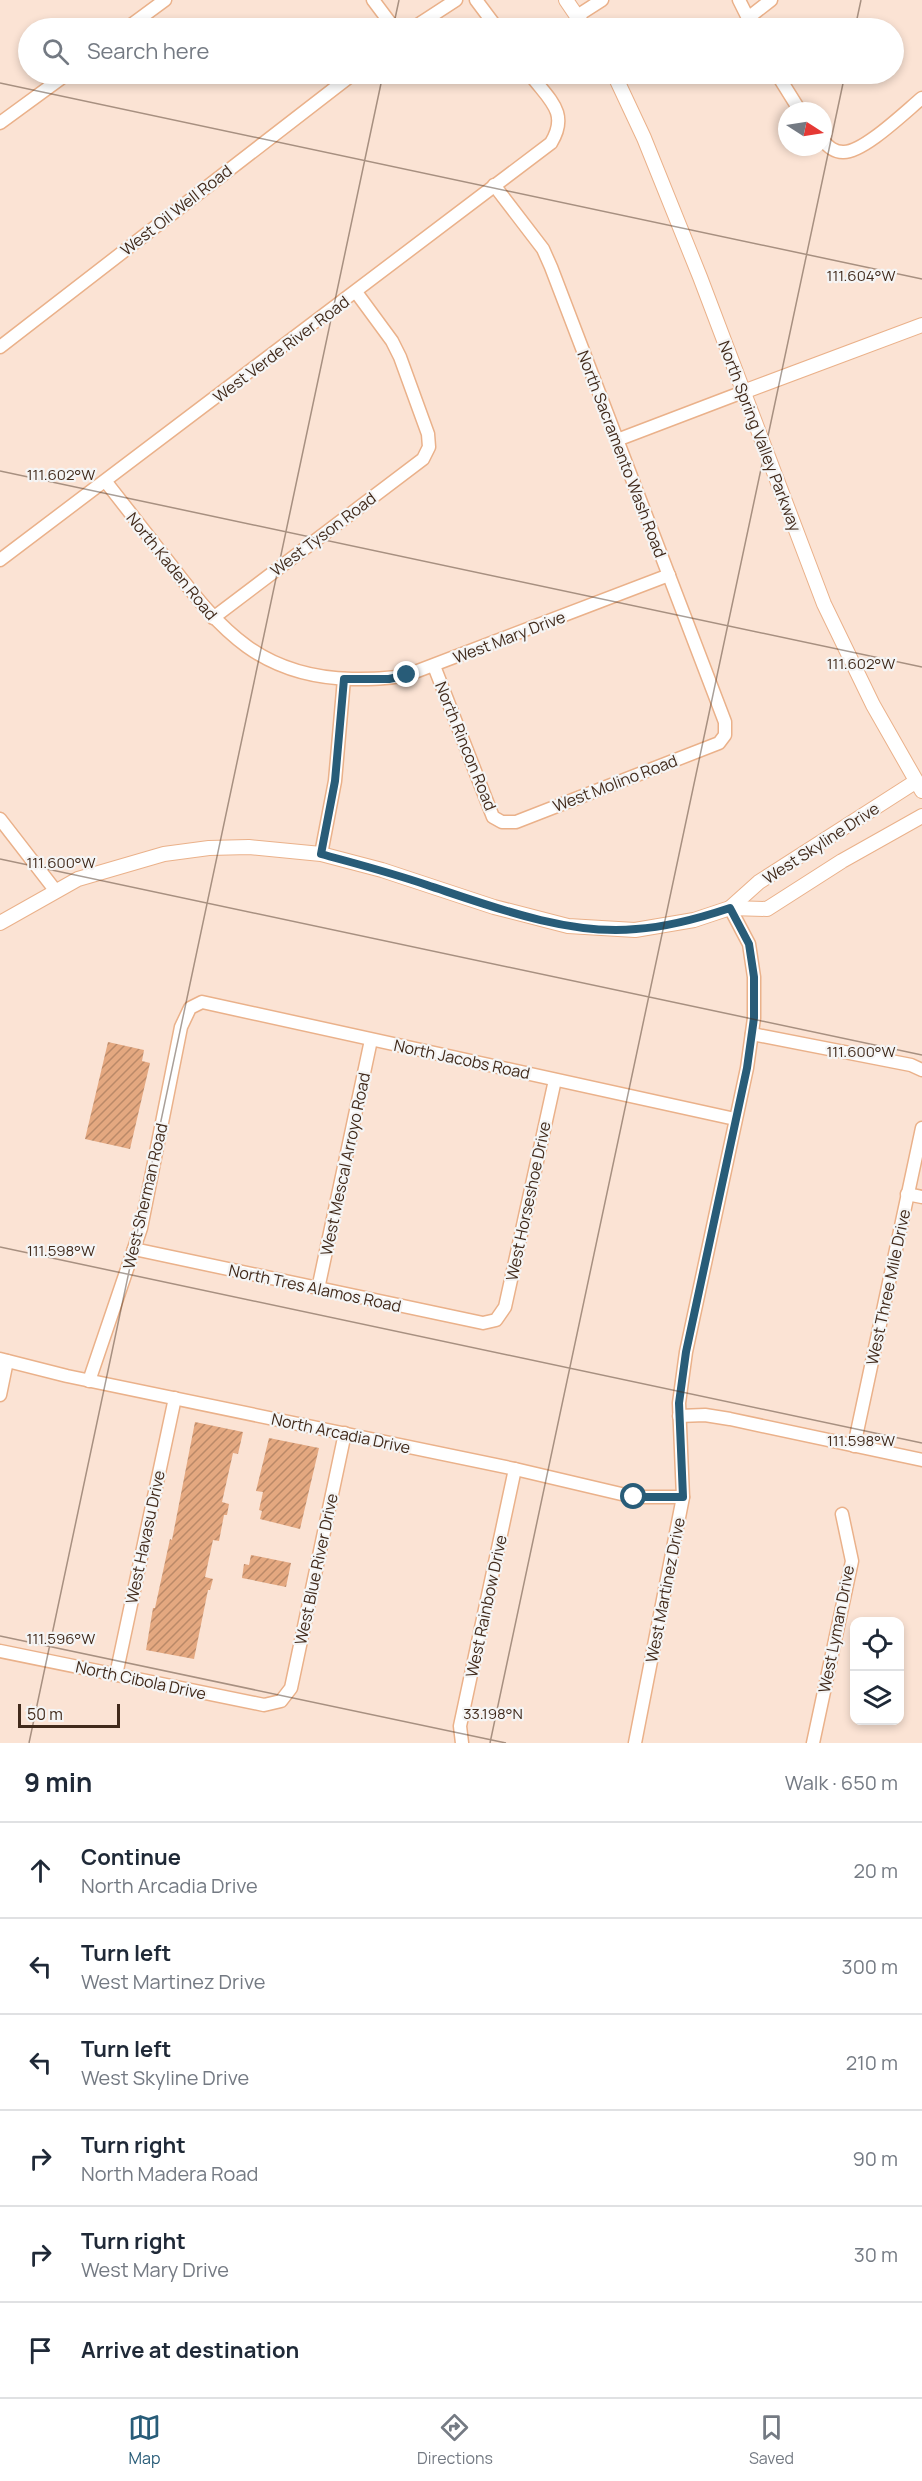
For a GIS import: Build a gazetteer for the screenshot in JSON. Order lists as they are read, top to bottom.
{
  "streets": {
    "street": [
      "West Oil Well Road",
      "West Verde River Road",
      "North Spring Valley Parkway",
      "North Sacramento Wash Road",
      "West Tyson Road",
      "North Kaden Road",
      "West Mary Drive",
      "North Rincon Road",
      "West Molino Road",
      "West Skyline Drive",
      "North Jacobs Road",
      "West Mescal Arroyo Road",
      "West Sherman Road",
      "West Horseshoe Drive",
      "West Three Mile Drive",
      "North Tres Alamos Road",
      "North Arcadia Drive",
      "West Havasu Drive",
      "West Blue River Drive",
      "West Martinez Drive",
      "West Rainbow Drive",
      "West Lyman Drive",
      "North Cibola Drive"
    ]
  },
  "crossings": [
    ["West Verde River Road", "North Sacramento Wash Road"],
    ["West Verde River Road", "West Tyson Road"],
    ["West Verde River Road", "North Kaden Road"],
    ["North Spring Valley Parkway", "West Skyline Drive"],
    ["North Sacramento Wash Road", "West Mary Drive"],
    ["North Sacramento Wash Road", "West Molino Road"],
    ["West Tyson Road", "North Kaden Road"],
    ["North Kaden Road", "West Mary Drive"],
    ["West Mary Drive", "North Rincon Road"],
    ["North Rincon Road", "West Molino Road"],
    ["West Skyline Drive", "West Martinez Drive"],
    ["North Jacobs Road", "West Mescal Arroyo Road"],
    ["North Jacobs Road", "West Sherman Road"],
    ["North Jacobs Road", "West Horseshoe Drive"],
    ["North Jacobs Road", "West Martinez Drive"],
    ["West Mescal Arroyo Road", "North Tres Alamos Road"],
    ["West Sherman Road", "North Tres Alamos Road"],
    ["West Sherman Road", "North Arcadia Drive"],
    ["West Horseshoe Drive", "North Tres Alamos Road"],
    ["North Arcadia Drive", "West Havasu Drive"],
    ["North Arcadia Drive", "West Blue River Drive"],
    ["North Arcadia Drive", "West Martinez Drive"],
    ["North Arcadia Drive", "West Rainbow Drive"],
    ["West Havasu Drive", "North Cibola Drive"],
    ["West Blue River Drive", "North Cibola Drive"]
  ],
  "scale_bar": "50 m",
  "north": "right",
  "page": {
    "search": "Search here",
    "scale": "50 m",
    "heading": ["9 min", "Walk · 650 m"],
    "list": [
      ["Continue", "North Arcadia Drive", "20 m"],
      ["Turn left", "West Martinez Drive", "300 m"],
      ["Turn left", "West Skyline Drive", "210 m"],
      ["Turn right", "North Madera Road", "90 m"],
      ["Turn right", "West Mary Drive", "30 m"],
      "Arrive at destination"
    ],
    "nav": ["Map", "Directions", "Saved"]
  },
  "coordinates": [
    "111.604°W",
    "111.602°W",
    "111.600°W",
    "111.598°W",
    "111.596°W",
    "33.198°N"
  ]
}
